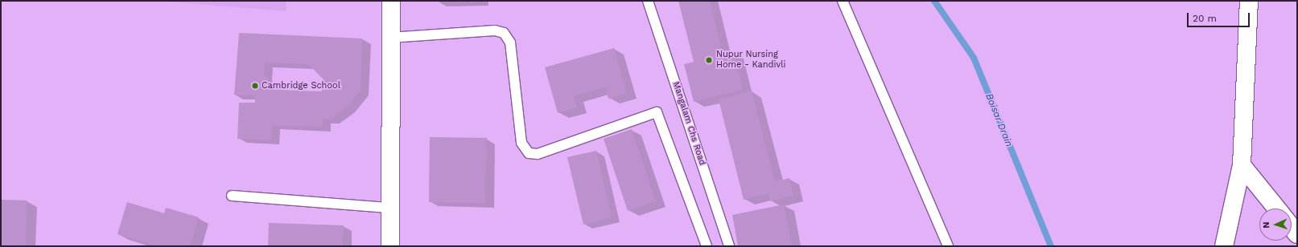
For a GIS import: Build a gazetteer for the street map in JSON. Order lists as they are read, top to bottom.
{
  "streets": {
    "lane": ["Mangalam Chs Road"]
  },
  "water": ["Boisar Drain"],
  "places": ["Nupur Nursing Home - Kandivli", "Cambridge School"],
  "scale_bar": "20 m",
  "north": "left"
}
